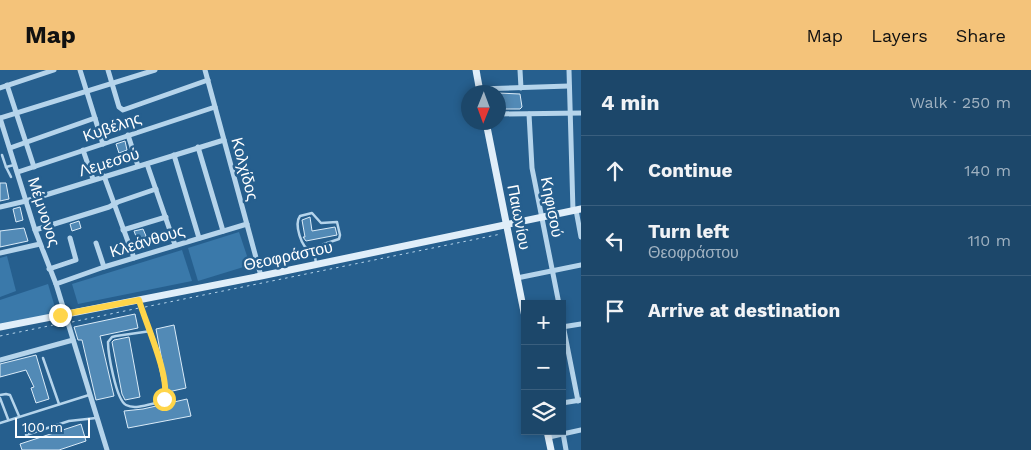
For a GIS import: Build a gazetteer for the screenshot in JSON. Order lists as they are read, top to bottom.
{
  "streets": {
    "street": [
      "Κυβέλης",
      "Λεμεσού",
      "Κολχίδος",
      "Κηφισού",
      "Μέμνονος",
      "Παιωνίου",
      "Κλεάνθους",
      "Θεοφράστου"
    ]
  },
  "crossings": [
    ["Κυβέλης", "Κολχίδος"],
    ["Κυβέλης", "Μέμνονος"],
    ["Λεμεσού", "Κολχίδος"],
    ["Λεμεσού", "Μέμνονος"],
    ["Κολχίδος", "Κλεάνθους"],
    ["Κολχίδος", "Θεοφράστου"],
    ["Κηφισού", "Θεοφράστου"],
    ["Μέμνονος", "Κλεάνθους"],
    ["Μέμνονος", "Θεοφράστου"],
    ["Παιωνίου", "Θεοφράστου"]
  ],
  "scale_bar": "100 m",
  "north": "bottom",
  "page": {
    "header": "Map",
    "nav": ["Map", "Layers", "Share"],
    "heading": ["4 min", "Walk · 250 m"],
    "list": [
      ["Continue", "140 m"],
      ["Turn left", "Θεοφράστου", "110 m"],
      "Arrive at destination"
    ],
    "map_buttons": ["+", "−"],
    "scale": "100 m"
  }
}
